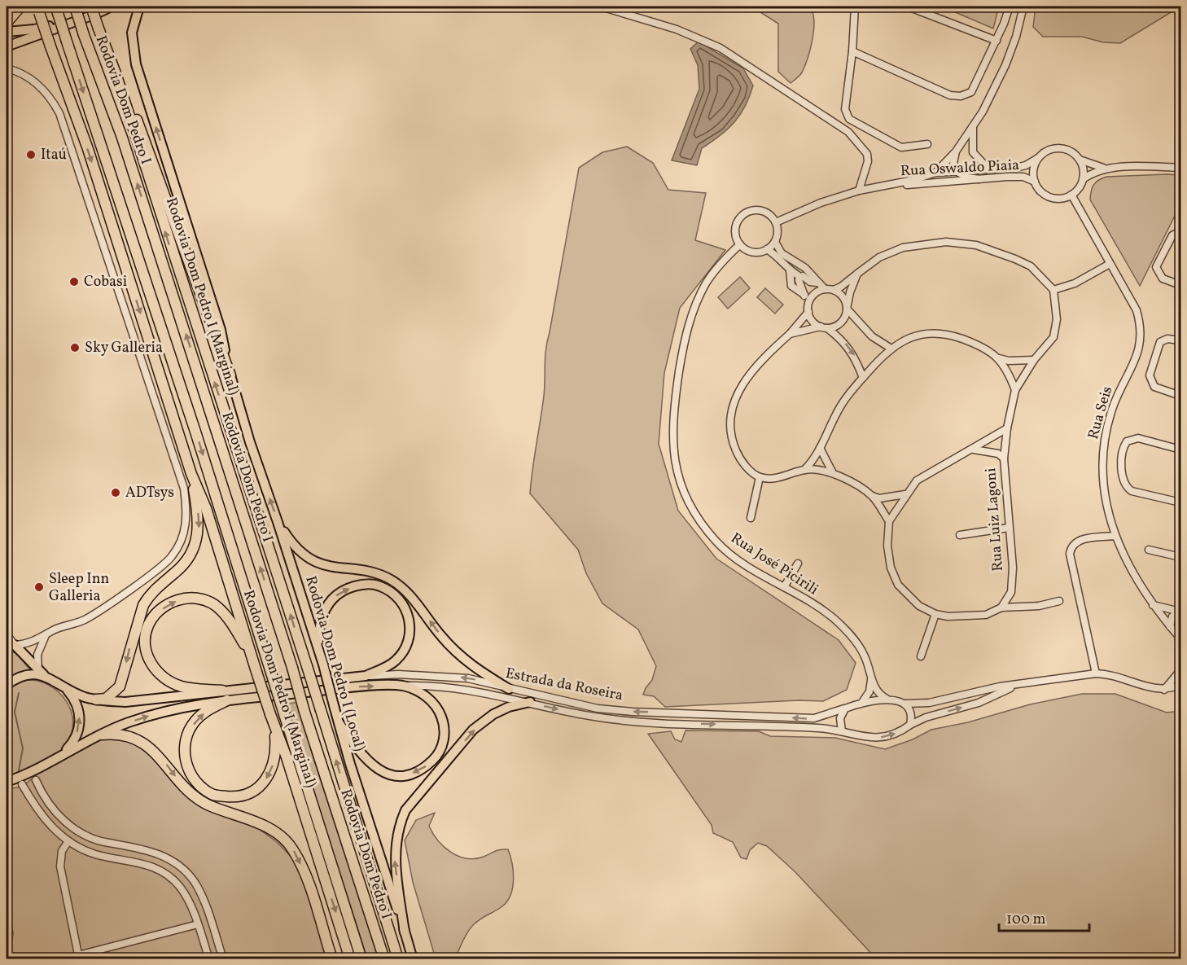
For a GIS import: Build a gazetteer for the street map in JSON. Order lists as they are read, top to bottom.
{
  "streets": {
    "highway": ["Rodovia Dom Pedro I", "Rodovia Dom Pedro I (Marginal)"],
    "main road": ["Rodovia Dom Pedro I (Local)"],
    "street": [
      "Rua Oswaldo Piaia",
      "Rua Seis",
      "Rua Luiz Lagoni",
      "Rua José Picirili",
      "Estrada da Roseira"
    ]
  },
  "crossings": [
    ["Rua Oswaldo Piaia", "Rua Seis"],
    ["Rua Oswaldo Piaia", "Rua José Picirili"]
  ],
  "one_way": ["Rodovia Dom Pedro I (Local)"],
  "places": [
    "Itaú",
    "Cobasi",
    "Sky Galleria",
    "ADTsys",
    "Sleep Inn Galleria"
  ],
  "scale_bar": "100 m"
}
